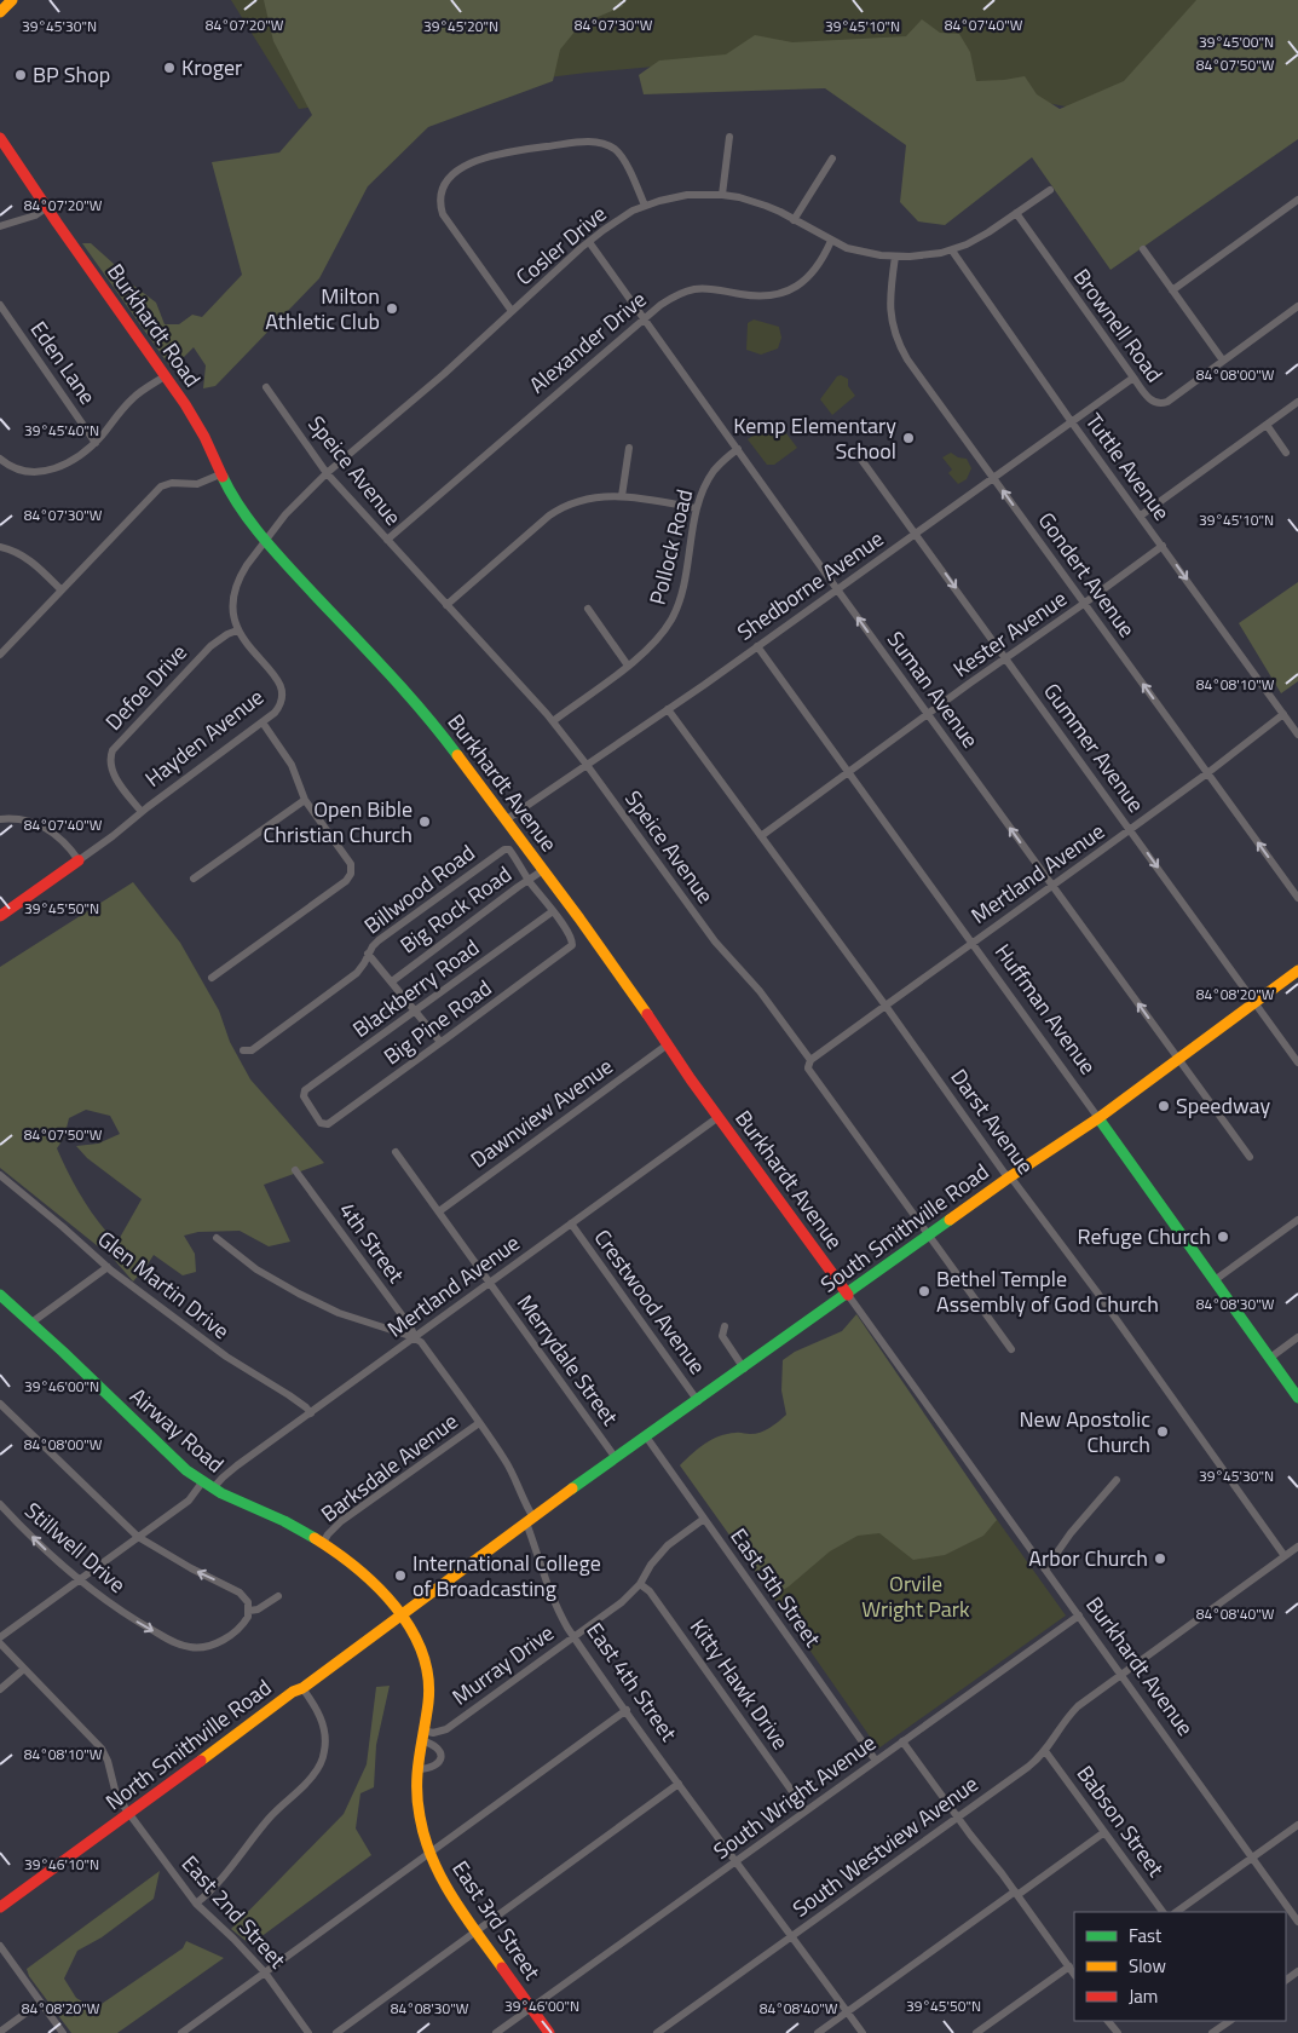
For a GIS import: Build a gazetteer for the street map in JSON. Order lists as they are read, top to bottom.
{
  "streets": {
    "main road": [
      "Burkhardt Road",
      "Hayden Avenue",
      "Burkhardt Avenue",
      "Huffman Avenue",
      "South Smithville Road",
      "Airway Road",
      "North Smithville Road",
      "East 3rd Street"
    ],
    "street": [
      "Cosler Drive",
      "Brownell Road",
      "Alexander Drive",
      "Eden Lane",
      "Tuttle Avenue",
      "Speice Avenue",
      "Pollock Road",
      "Gondert Avenue",
      "Shedborne Avenue",
      "Kester Avenue",
      "Defoe Drive",
      "Suman Avenue",
      "Gummer Avenue",
      "Mertland Avenue",
      "Billwood Road",
      "Big Rock Road",
      "Blackberry Road",
      "Big Pine Road",
      "Dawnview Avenue",
      "Darst Avenue",
      "4th Street",
      "Glen Martin Drive",
      "Crestwood Avenue",
      "Merrydale Street",
      "Barksdale Avenue",
      "Stillwell Drive",
      "East 5th Street",
      "Murray Drive",
      "East 4th Street",
      "Kitty Hawk Drive",
      "South Wright Avenue",
      "Babson Street",
      "South Westview Avenue",
      "East 2nd Street"
    ]
  },
  "crossings": [
    ["Cosler Drive", "Burkhardt Road"],
    ["Cosler Drive", "Brownell Road"],
    ["Cosler Drive", "Alexander Drive"],
    ["Cosler Drive", "Tuttle Avenue"],
    ["Cosler Drive", "Speice Avenue"],
    ["Cosler Drive", "Gondert Avenue"],
    ["Cosler Drive", "Suman Avenue"],
    ["Cosler Drive", "Hayden Avenue"],
    ["Cosler Drive", "Burkhardt Avenue"],
    ["Burkhardt Road", "Hayden Avenue"],
    ["Burkhardt Road", "Burkhardt Avenue"],
    ["Brownell Road", "Shedborne Avenue"],
    ["Alexander Drive", "Speice Avenue"],
    ["Alexander Drive", "Suman Avenue"],
    ["Tuttle Avenue", "Shedborne Avenue"],
    ["Tuttle Avenue", "Kester Avenue"],
    ["Tuttle Avenue", "Mertland Avenue"],
    ["Speice Avenue", "Pollock Road"],
    ["Speice Avenue", "Shedborne Avenue"],
    ["Speice Avenue", "Mertland Avenue"],
    ["Speice Avenue", "South Smithville Road"],
    ["Pollock Road", "Suman Avenue"],
    ["Gondert Avenue", "Shedborne Avenue"],
    ["Gondert Avenue", "Kester Avenue"],
    ["Gondert Avenue", "Mertland Avenue"],
    ["Shedborne Avenue", "Suman Avenue"],
    ["Shedborne Avenue", "Gummer Avenue"],
    ["Shedborne Avenue", "Burkhardt Avenue"],
    ["Shedborne Avenue", "Huffman Avenue"],
    ["Shedborne Avenue", "Darst Avenue"],
    ["Kester Avenue", "Suman Avenue"],
    ["Kester Avenue", "Gummer Avenue"],
    ["Kester Avenue", "Huffman Avenue"],
    ["Kester Avenue", "Darst Avenue"],
    ["Defoe Drive", "Hayden Avenue"],
    ["Suman Avenue", "Mertland Avenue"],
    ["Suman Avenue", "South Smithville Road"],
    ["Hayden Avenue", "Burkhardt Avenue"],
    ["Gummer Avenue", "Mertland Avenue"],
    ["Gummer Avenue", "South Smithville Road"],
    ["Burkhardt Avenue", "Mertland Avenue"],
    ["Burkhardt Avenue", "Big Rock Road"],
    ["Burkhardt Avenue", "Dawnview Avenue"],
    ["Burkhardt Avenue", "South Smithville Road"],
    ["Burkhardt Avenue", "South Wright Avenue"],
    ["Burkhardt Avenue", "South Westview Avenue"],
    ["Mertland Avenue", "Huffman Avenue"],
    ["Mertland Avenue", "Darst Avenue"],
    ["Mertland Avenue", "4th Street"],
    ["Mertland Avenue", "Glen Martin Drive"],
    ["Mertland Avenue", "Crestwood Avenue"],
    ["Mertland Avenue", "Merrydale Street"],
    ["Mertland Avenue", "Airway Road"],
    ["Mertland Avenue", "East 4th Street"],
    ["Billwood Road", "Big Rock Road"],
    ["Blackberry Road", "Big Pine Road"],
    ["Huffman Avenue", "South Smithville Road"],
    ["Dawnview Avenue", "Merrydale Street"],
    ["Darst Avenue", "South Smithville Road"],
    ["South Smithville Road", "Crestwood Avenue"],
    ["South Smithville Road", "Merrydale Street"],
    ["South Smithville Road", "East 5th Street"],
    ["South Smithville Road", "East 4th Street"],
    ["South Smithville Road", "North Smithville Road"],
    ["South Smithville Road", "East 3rd Street"],
    ["4th Street", "East 4th Street"],
    ["Airway Road", "Barksdale Avenue"],
    ["Airway Road", "East 3rd Street"],
    ["Barksdale Avenue", "East 4th Street"],
    ["East 5th Street", "Murray Drive"],
    ["East 5th Street", "South Wright Avenue"],
    ["Murray Drive", "East 4th Street"],
    ["Murray Drive", "Kitty Hawk Drive"],
    ["Murray Drive", "East 3rd Street"],
    ["East 4th Street", "South Wright Avenue"],
    ["East 4th Street", "South Westview Avenue"],
    ["Kitty Hawk Drive", "South Wright Avenue"],
    ["North Smithville Road", "East 2nd Street"],
    ["North Smithville Road", "East 3rd Street"],
    ["South Wright Avenue", "East 3rd Street"],
    ["Babson Street", "South Westview Avenue"]
  ],
  "one_way": ["Gondert Avenue", "Suman Avenue", "Gummer Avenue"],
  "parks": ["Orvile Wright Park"],
  "places": [
    "Kroger",
    "BP Shop",
    "Milton Athletic Club",
    "Kemp Elementary School",
    "Open Bible Christian Church",
    "Speedway",
    "Refuge Church",
    "Bethel Temple Assembly of God Church",
    "New Apostolic Church",
    "Arbor Church",
    "International College of Broadcasting"
  ],
  "legend": ["Fast", "Slow", "Jam"],
  "coordinates": [
    "84°07'20\"W",
    "84°07'30\"W",
    "84°07'40\"W",
    "39°45'20\"N",
    "39°45'10\"N",
    "39°45'30\"N",
    "39°45'00\"N",
    "84°07'50\"W",
    "84°08'00\"W",
    "39°45'40\"N",
    "84°08'10\"W",
    "39°45'50\"N",
    "84°08'20\"W",
    "84°08'30\"W",
    "39°46'00\"N",
    "84°08'40\"W",
    "39°46'10\"N"
  ]
}
